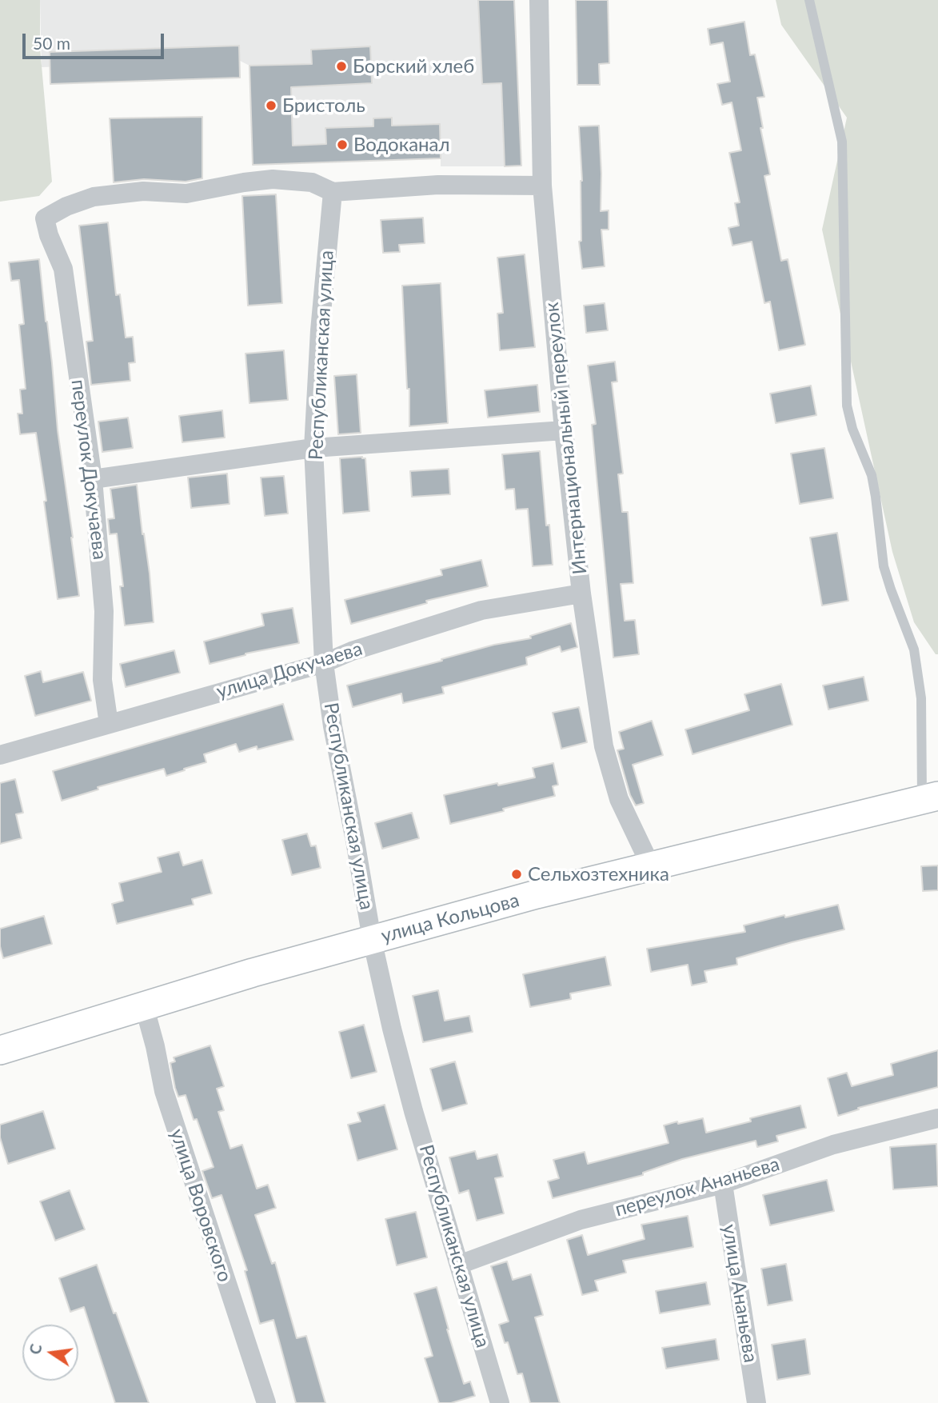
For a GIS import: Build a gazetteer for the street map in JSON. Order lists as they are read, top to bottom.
{
  "streets": {
    "main road": ["улица Кольцова"],
    "street": [
      "Республиканская улица",
      "Интернациональный переулок",
      "переулок Докучаева",
      "улица Докучаева",
      "переулок Ананьева",
      "улица Воровского",
      "улица Ананьева"
    ]
  },
  "crossings": [
    ["Республиканская улица", "переулок Докучаева"],
    ["Республиканская улица", "улица Докучаева"],
    ["Республиканская улица", "улица Кольцова"],
    ["Республиканская улица", "переулок Ананьева"],
    ["Интернациональный переулок", "улица Докучаева"],
    ["Интернациональный переулок", "улица Кольцова"],
    ["переулок Докучаева", "улица Докучаева"],
    ["улица Кольцова", "улица Воровского"],
    ["переулок Ананьева", "улица Ананьева"]
  ],
  "places": [
    "Борский хлеб",
    "Бристоль",
    "Водоканал",
    "Сельхозтехника"
  ],
  "scale_bar": "50 m",
  "north": "left"
}
